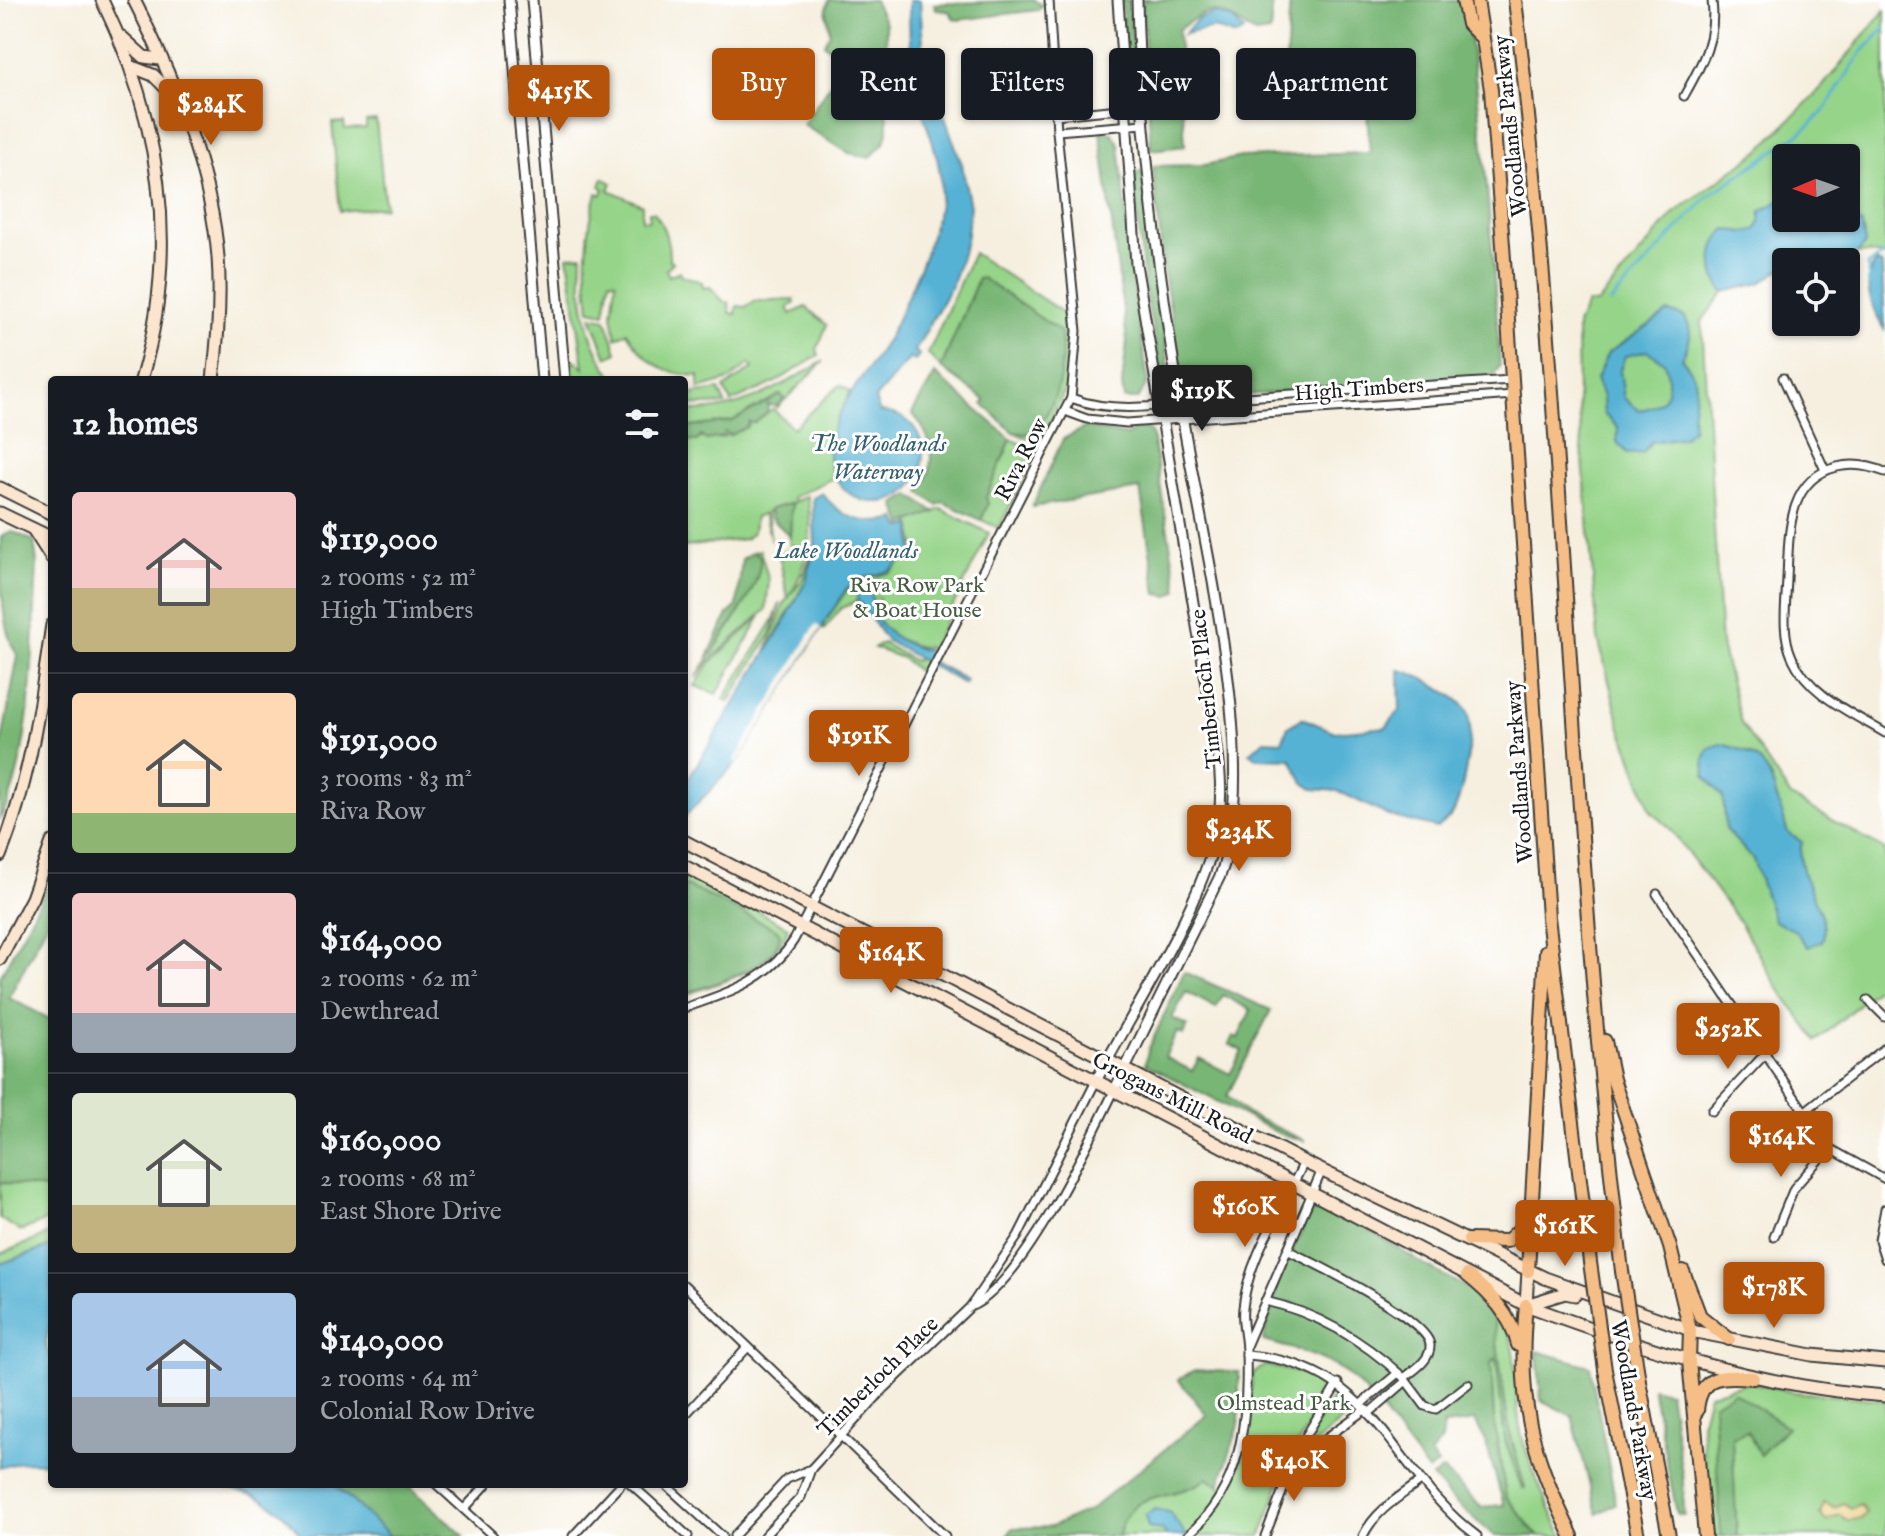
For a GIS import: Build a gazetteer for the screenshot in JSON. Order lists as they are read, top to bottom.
{
  "streets": {
    "main road": ["Woodlands Parkway", "Grogans Mill Road"],
    "street": ["High Timbers", "Riva Row", "Timberloch Place"]
  },
  "crossings": [
    ["Woodlands Parkway", "High Timbers"],
    ["High Timbers", "Riva Row"],
    ["High Timbers", "Timberloch Place"],
    ["Riva Row", "Grogans Mill Road"],
    ["Timberloch Place", "Grogans Mill Road"]
  ],
  "water": ["The Woodlands Waterway", "Lake Woodlands"],
  "parks": ["Riva Row Park & Boat House", "Olmstead Park"],
  "north": "left",
  "page": {
    "chip": [
      "Buy",
      "Rent",
      "Filters",
      "New",
      "Apartment"
    ],
    "price": [
      "$415K",
      "$284K",
      "$119K",
      "$191K",
      "$234K",
      "$164K",
      "$252K",
      "$164K",
      "$160K",
      "$161K",
      "$178K",
      "$140K"
    ],
    "heading": "12 homes",
    "list": [
      {
        "name": "$119,000",
        "note": "2 rooms · 52 m² · High Timbers"
      },
      {
        "name": "$191,000",
        "note": "3 rooms · 83 m² · Riva Row"
      },
      {
        "name": "$164,000",
        "note": "2 rooms · 62 m² · Dewthread"
      },
      {
        "name": "$160,000",
        "note": "2 rooms · 68 m² · East Shore Drive"
      },
      {
        "name": "$140,000",
        "note": "2 rooms · 64 m² · Colonial Row Drive"
      }
    ]
  }
}
